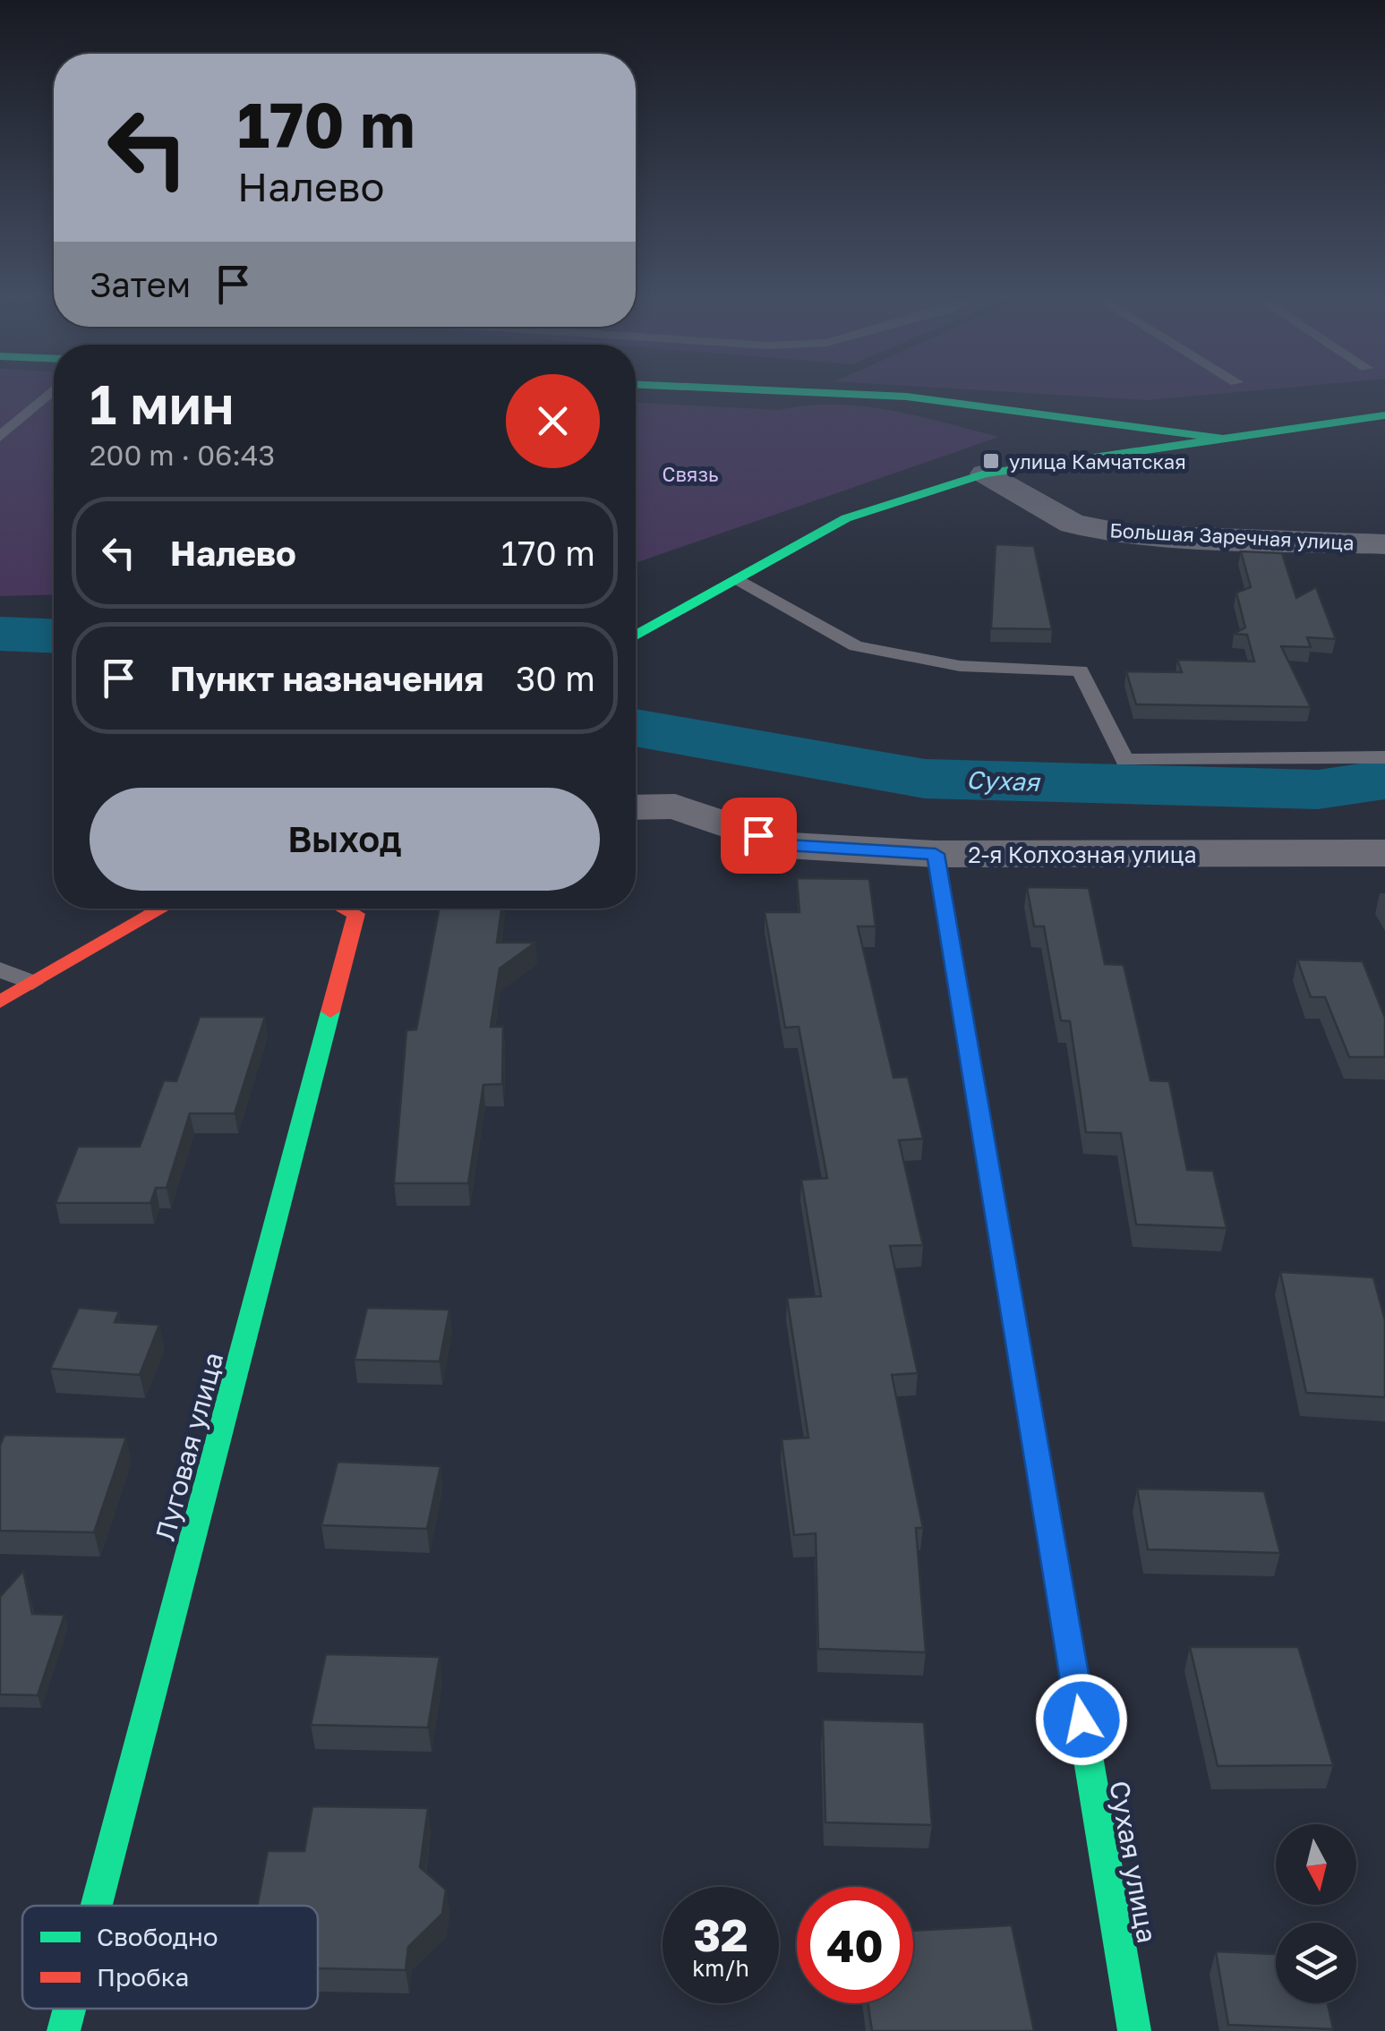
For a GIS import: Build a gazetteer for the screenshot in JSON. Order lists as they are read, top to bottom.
{
  "streets": {
    "street": [
      "Большая Заречная улица",
      "2-я Колхозная улица",
      "Луговая улица",
      "Сухая улица"
    ]
  },
  "crossings": [
    ["2-я Колхозная улица", "Сухая улица"]
  ],
  "water": ["Сухая"],
  "parks": ["Связь"],
  "places": {
    "transit": ["улица Камчатская"]
  },
  "legend": ["Свободно", "Пробка"],
  "north": "bottom",
  "page": {
    "turn": ["170 m", "Налево"],
    "then": "Затем",
    "heading": ["1 мин", "200 m · 06:43"],
    "list": [
      {
        "name": "Налево",
        "value": "170 m"
      },
      {
        "name": "Пункт назначения",
        "value": "30 m"
      }
    ],
    "buttons": "Выход",
    "speed": "32 km/h",
    "limit": "40"
  }
}
